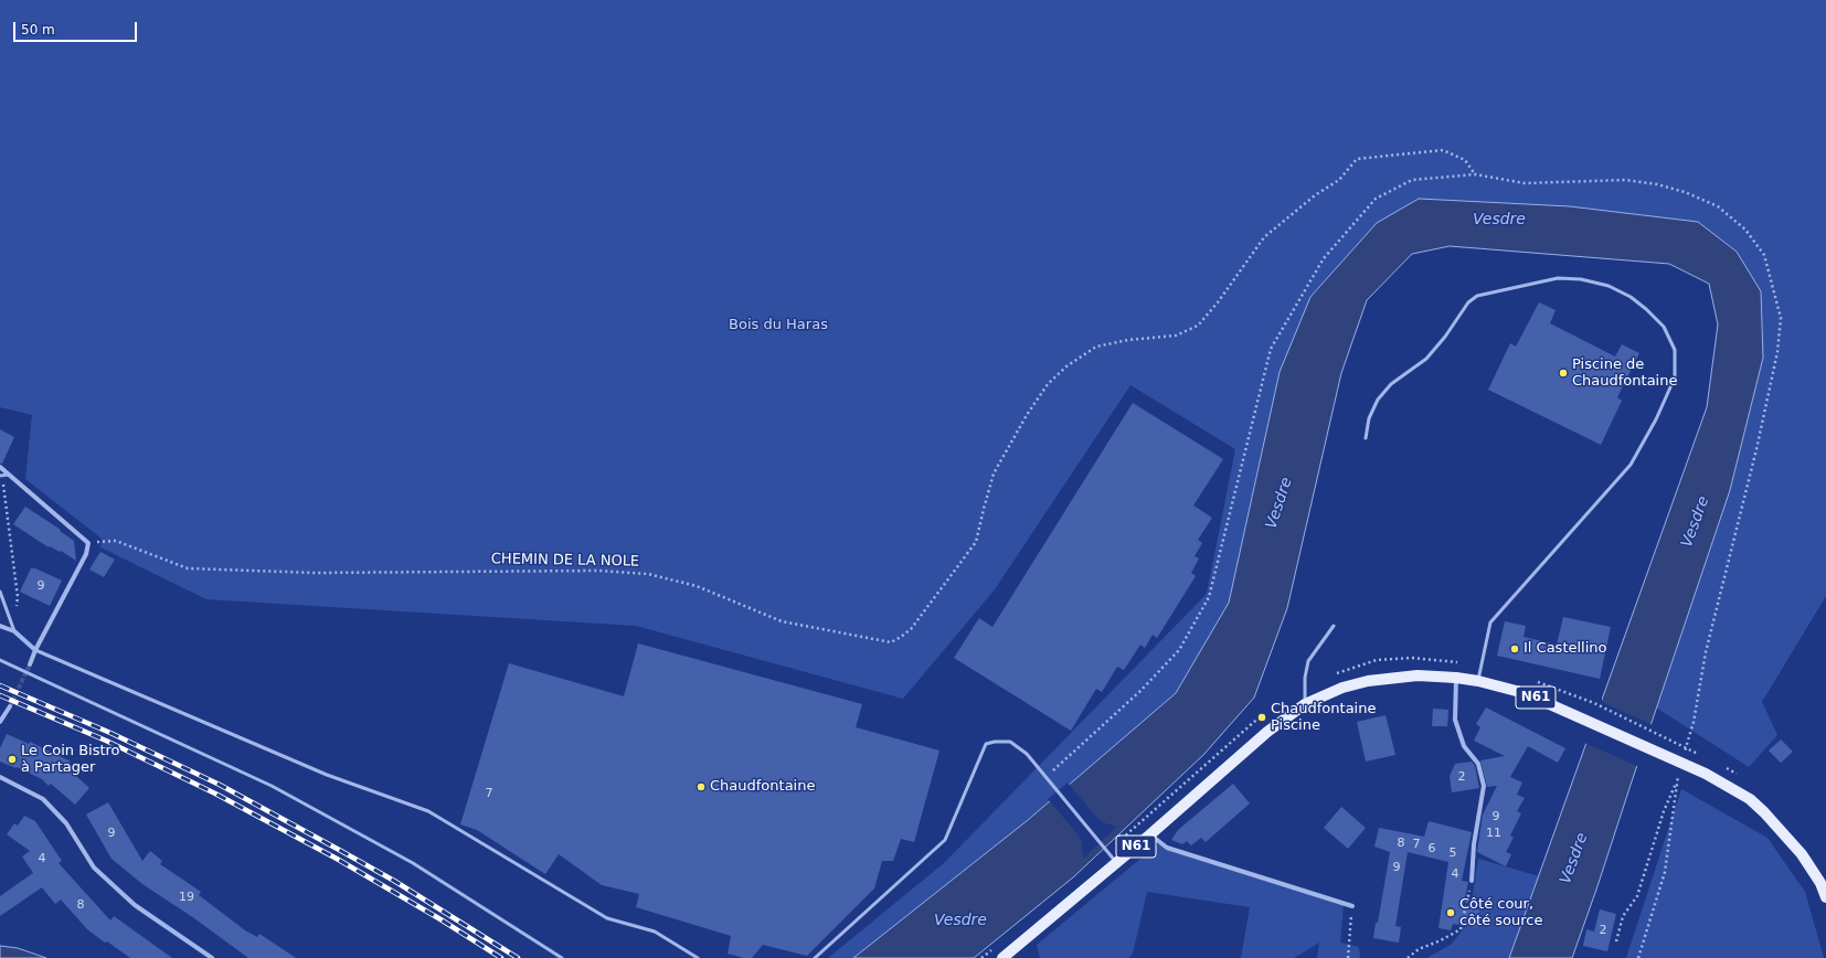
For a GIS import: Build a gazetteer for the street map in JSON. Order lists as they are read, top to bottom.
{
  "streets": {
    "main road": ["N61"],
    "path": ["CHEMIN DE LA NOLE"]
  },
  "water": ["Vesdre"],
  "parks": ["Bois du Haras"],
  "places": [
    "Piscine de Chaudfontaine",
    "Il Castellino",
    "Chaudfontaine Piscine",
    "Le Coin Bistro à Partager",
    "Chaudfontaine",
    "Côté cour, côté source"
  ],
  "house_numbers": [
    "9",
    "2",
    "7",
    "9",
    "9",
    "11",
    "8",
    "7",
    "6",
    "5",
    "4",
    "9",
    "4",
    "19",
    "8",
    "2"
  ],
  "scale_bar": "50 m"
}
